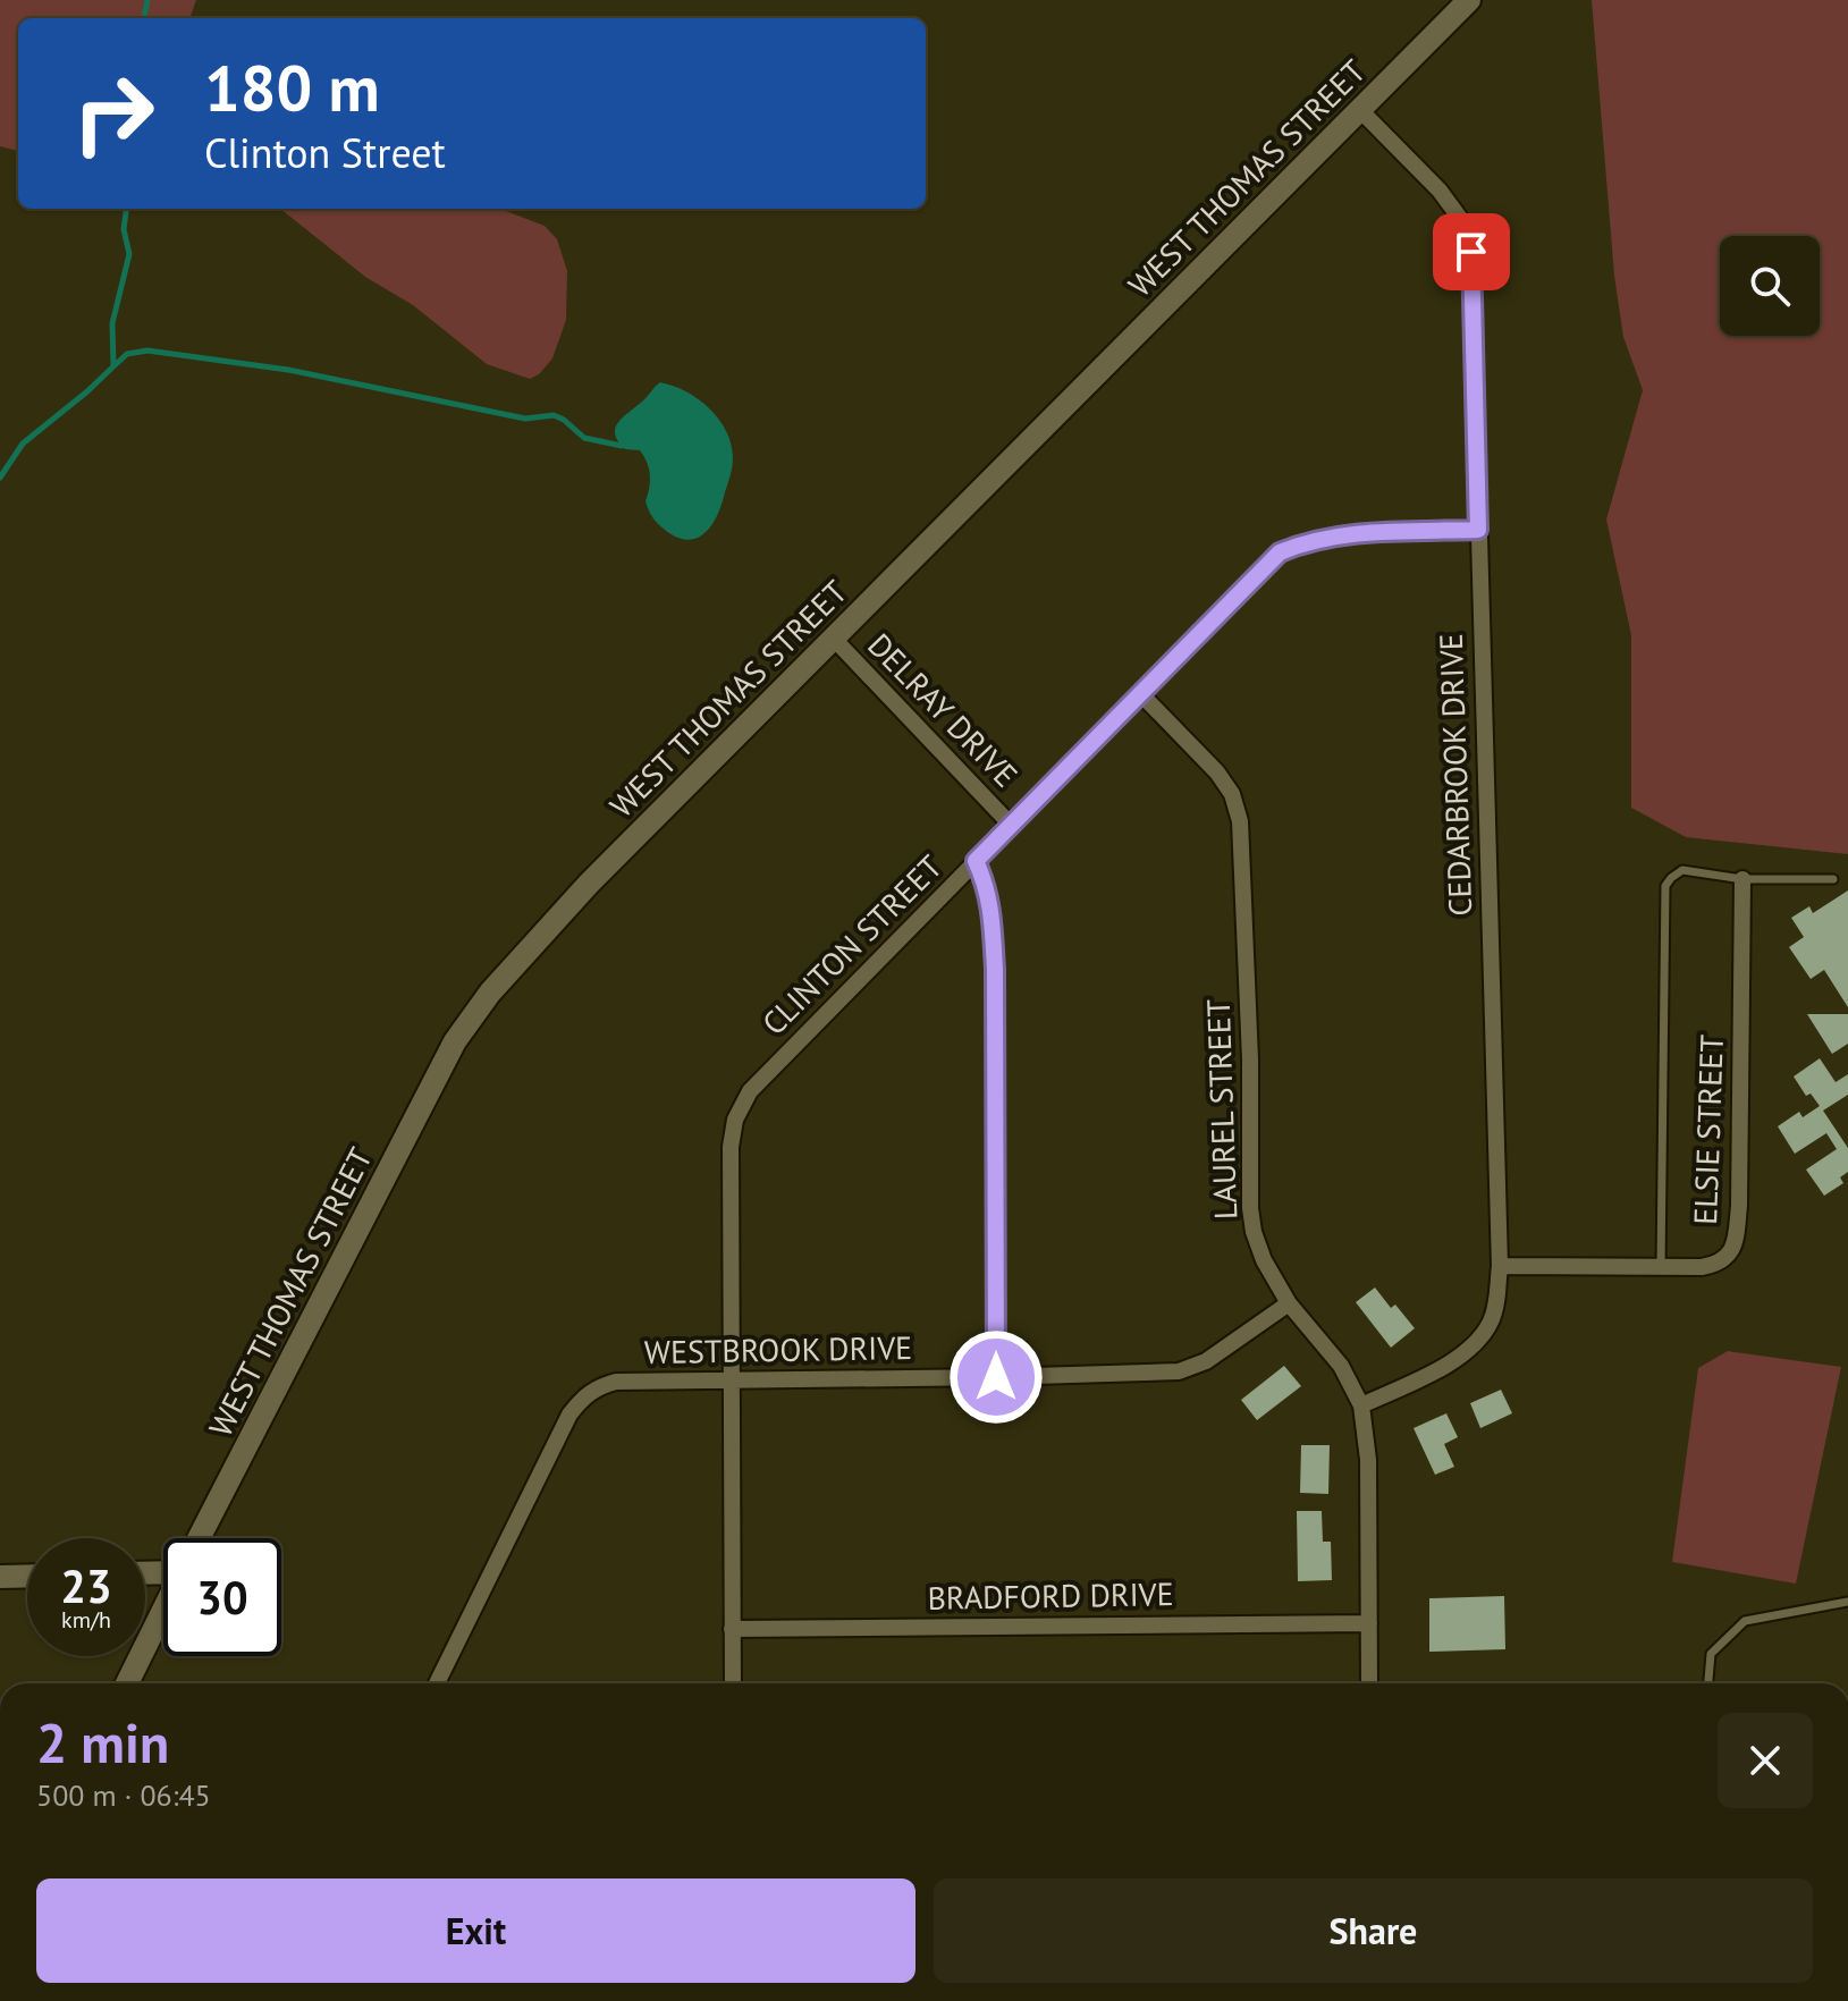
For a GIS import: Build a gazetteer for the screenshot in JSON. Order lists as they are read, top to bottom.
{
  "streets": {
    "street": [
      "WEST THOMAS STREET",
      "DELRAY DRIVE",
      "CEDARBROOK DRIVE",
      "CLINTON STREET",
      "LAUREL STREET",
      "ELSIE STREET",
      "WESTBROOK DRIVE",
      "BRADFORD DRIVE"
    ]
  },
  "crossings": [
    ["WEST THOMAS STREET", "DELRAY DRIVE"],
    ["WEST THOMAS STREET", "CEDARBROOK DRIVE"],
    ["DELRAY DRIVE", "CLINTON STREET"],
    ["CEDARBROOK DRIVE", "CLINTON STREET"],
    ["CEDARBROOK DRIVE", "LAUREL STREET"],
    ["CEDARBROOK DRIVE", "ELSIE STREET"],
    ["CLINTON STREET", "LAUREL STREET"],
    ["CLINTON STREET", "WESTBROOK DRIVE"],
    ["CLINTON STREET", "BRADFORD DRIVE"],
    ["LAUREL STREET", "WESTBROOK DRIVE"],
    ["LAUREL STREET", "BRADFORD DRIVE"]
  ],
  "page": {
    "turn": ["180 m", "Clinton Street"],
    "speed": "23 km/h",
    "limit": "30",
    "heading": ["2 min", "500 m · 06:45"],
    "buttons": ["Exit", "Share"]
  }
}
